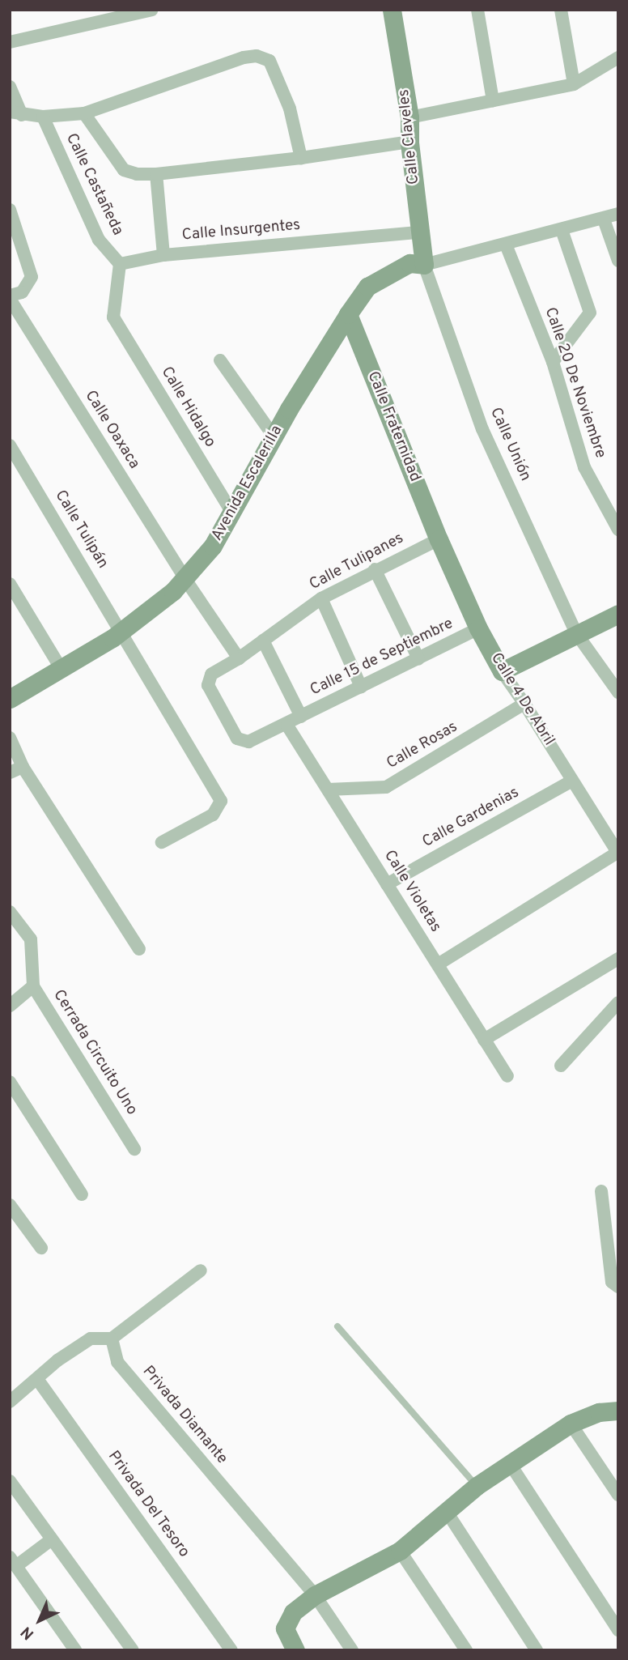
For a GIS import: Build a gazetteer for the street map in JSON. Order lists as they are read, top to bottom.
{
  "streets": {
    "main road": [
      "Calle Claveles",
      "Calle Fraternidad",
      "Avenida Escalerilla",
      "Calle 4 De Abril"
    ],
    "street": [
      "Calle Castañeda",
      "Calle Insurgentes",
      "Calle 20 De Noviembre",
      "Calle Hidalgo",
      "Calle Oaxaca",
      "Calle Unión",
      "Calle Tulipán",
      "Calle Tulipanes",
      "Calle 15 de Septiembre",
      "Calle Rosas",
      "Calle Gardenias",
      "Calle Violetas",
      "Cerrada Circuito Uno",
      "Privada Diamante",
      "Privada Del Tesoro"
    ]
  },
  "crossings": [
    ["Calle Claveles", "Calle Insurgentes"],
    ["Calle Claveles", "Calle Unión"],
    ["Calle Claveles", "Avenida Escalerilla"],
    ["Calle Castañeda", "Calle Insurgentes"],
    ["Calle Castañeda", "Calle Hidalgo"],
    ["Calle Insurgentes", "Calle Hidalgo"],
    ["Calle Hidalgo", "Avenida Escalerilla"],
    ["Calle Fraternidad", "Avenida Escalerilla"],
    ["Calle Fraternidad", "Calle Tulipanes"],
    ["Calle Fraternidad", "Calle 4 De Abril"],
    ["Calle Oaxaca", "Avenida Escalerilla"],
    ["Calle Oaxaca", "Calle Tulipanes"],
    ["Calle Unión", "Avenida Escalerilla"],
    ["Avenida Escalerilla", "Calle Tulipán"],
    ["Calle Tulipanes", "Calle 4 De Abril"],
    ["Calle Tulipanes", "Calle Violetas"],
    ["Calle 15 de Septiembre", "Calle 4 De Abril"],
    ["Calle 4 De Abril", "Calle Rosas"],
    ["Calle 4 De Abril", "Calle Gardenias"],
    ["Calle Rosas", "Calle Violetas"],
    ["Calle Gardenias", "Calle Violetas"]
  ],
  "north": "bottom left"
}
